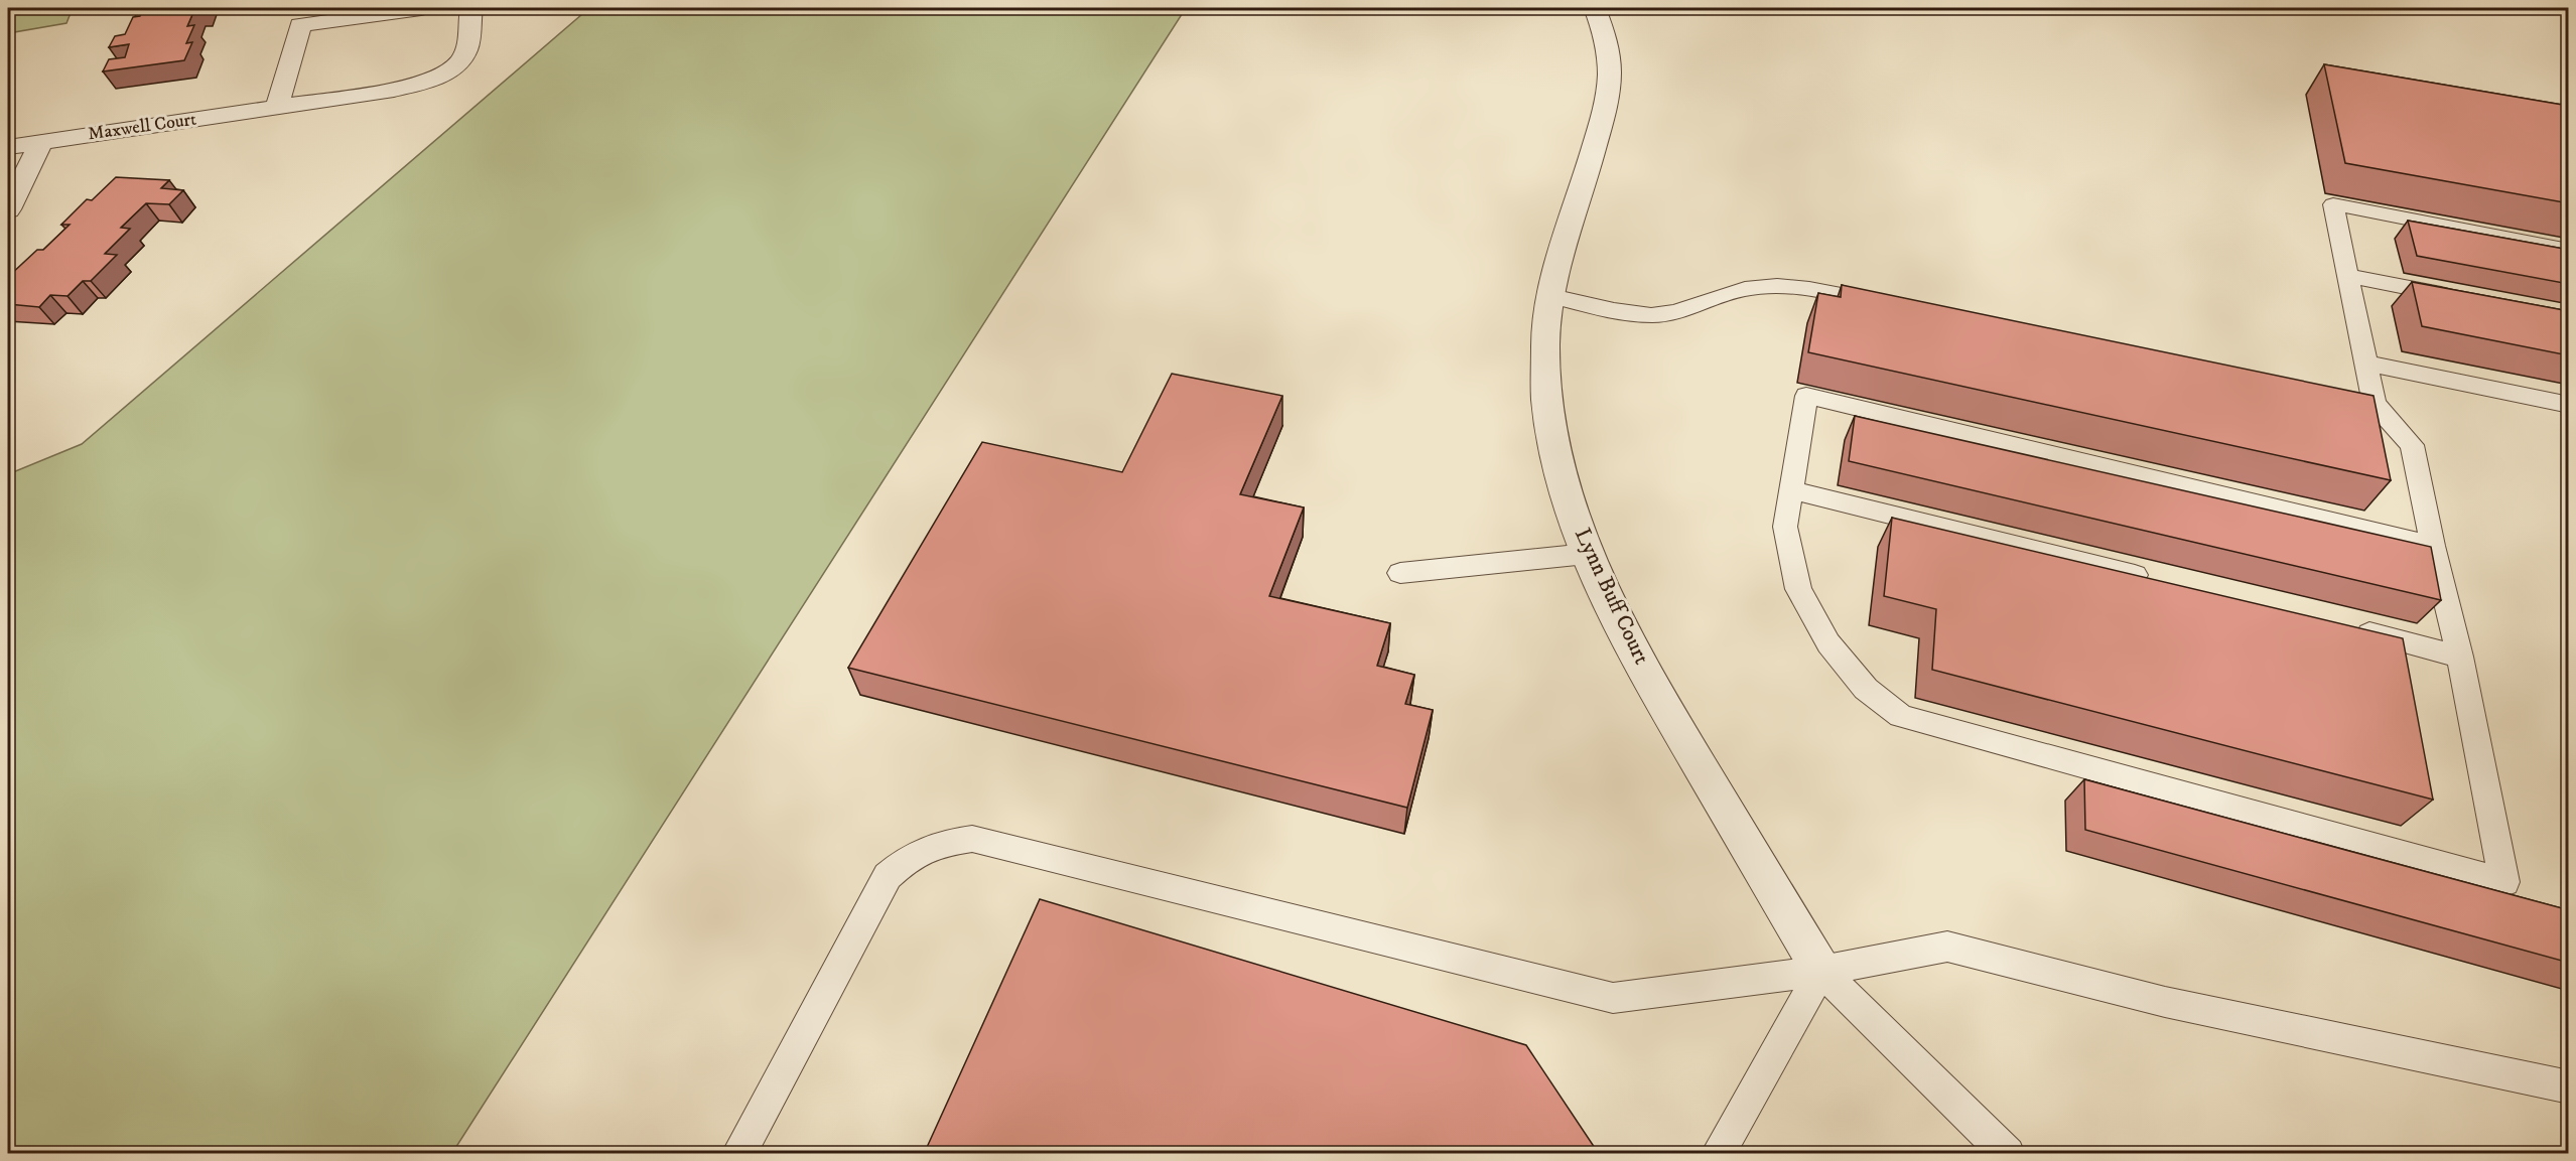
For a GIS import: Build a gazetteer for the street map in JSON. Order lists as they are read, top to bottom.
{
  "streets": {
    "street": ["Maxwell Court", "Lynn Buff Court"]
  }
}
